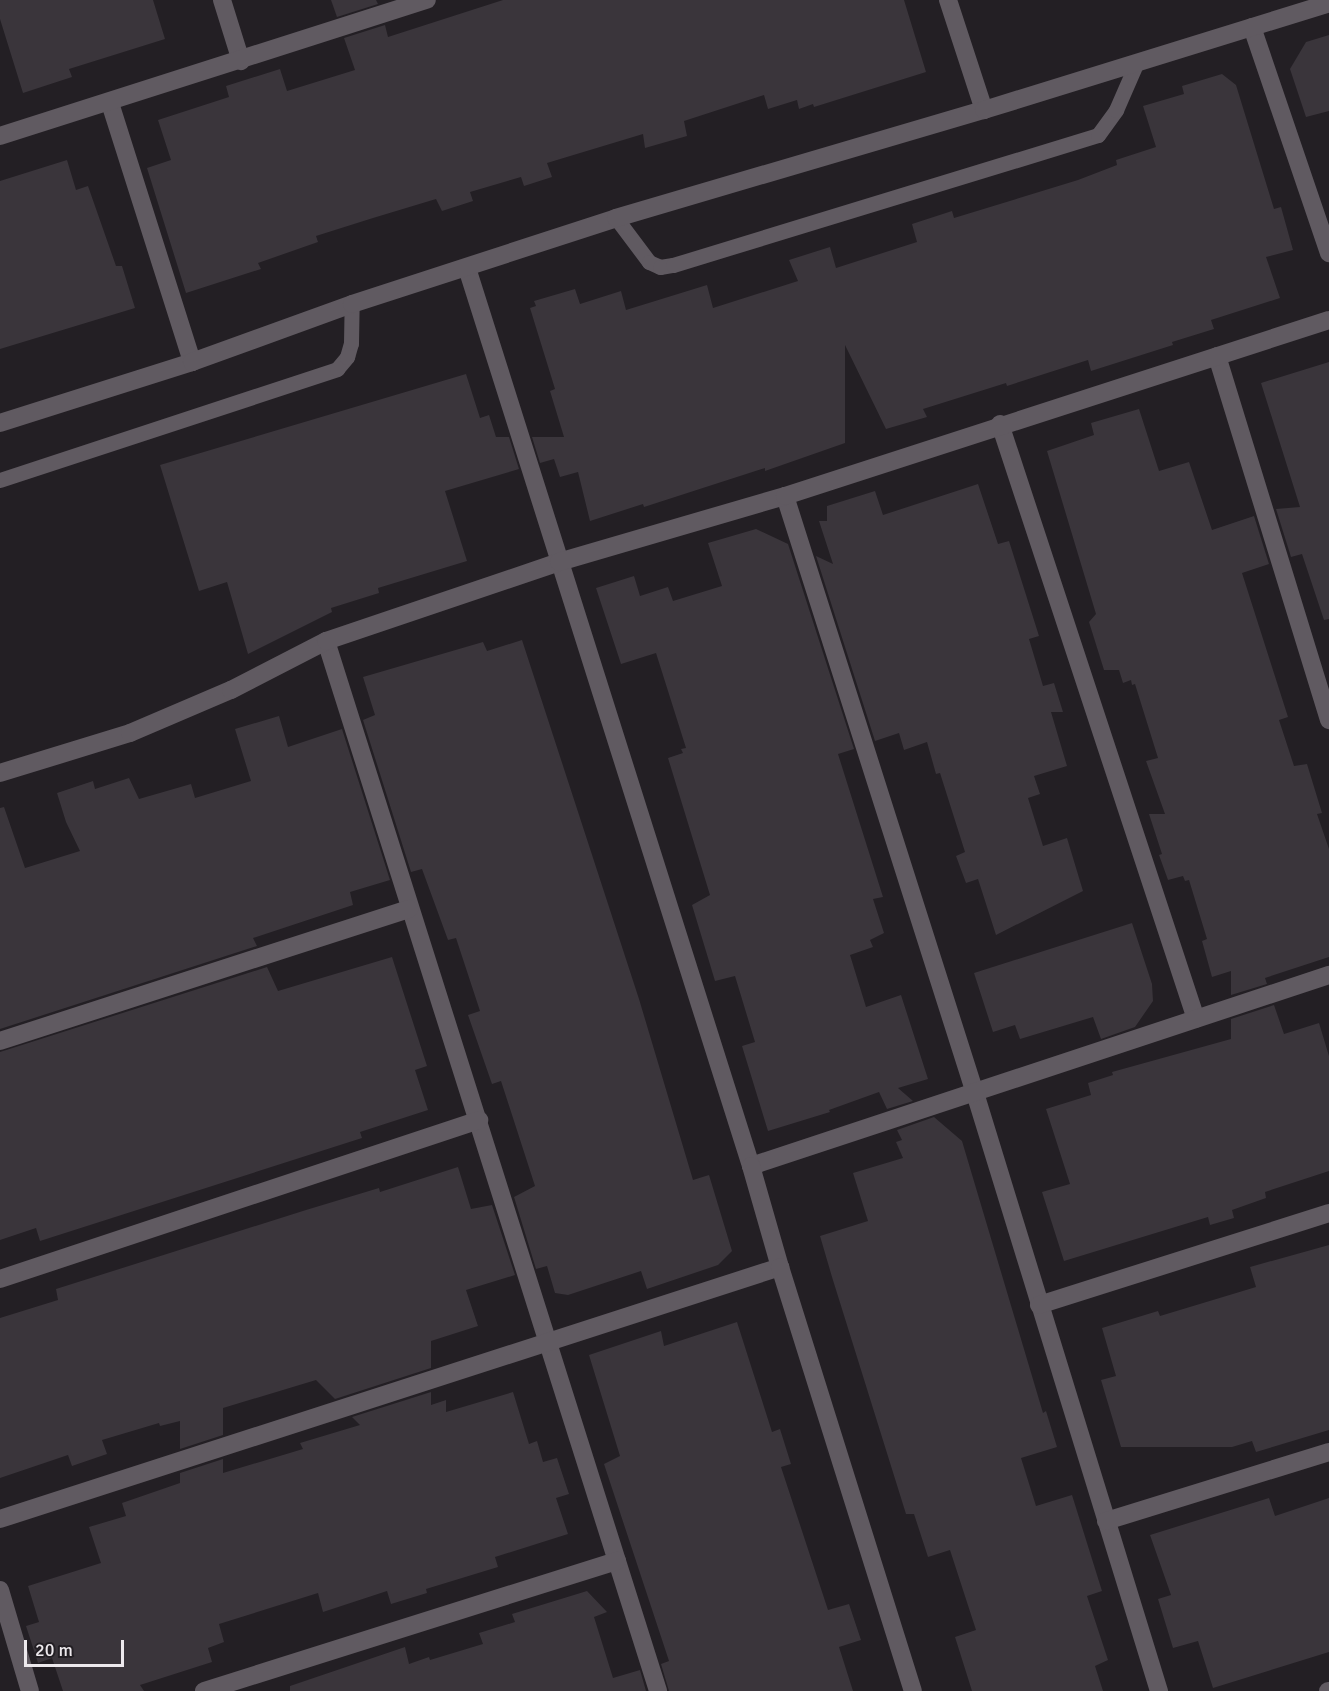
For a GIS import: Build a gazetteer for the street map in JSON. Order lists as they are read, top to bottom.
{
  "scale_bar": "20 m"
}
